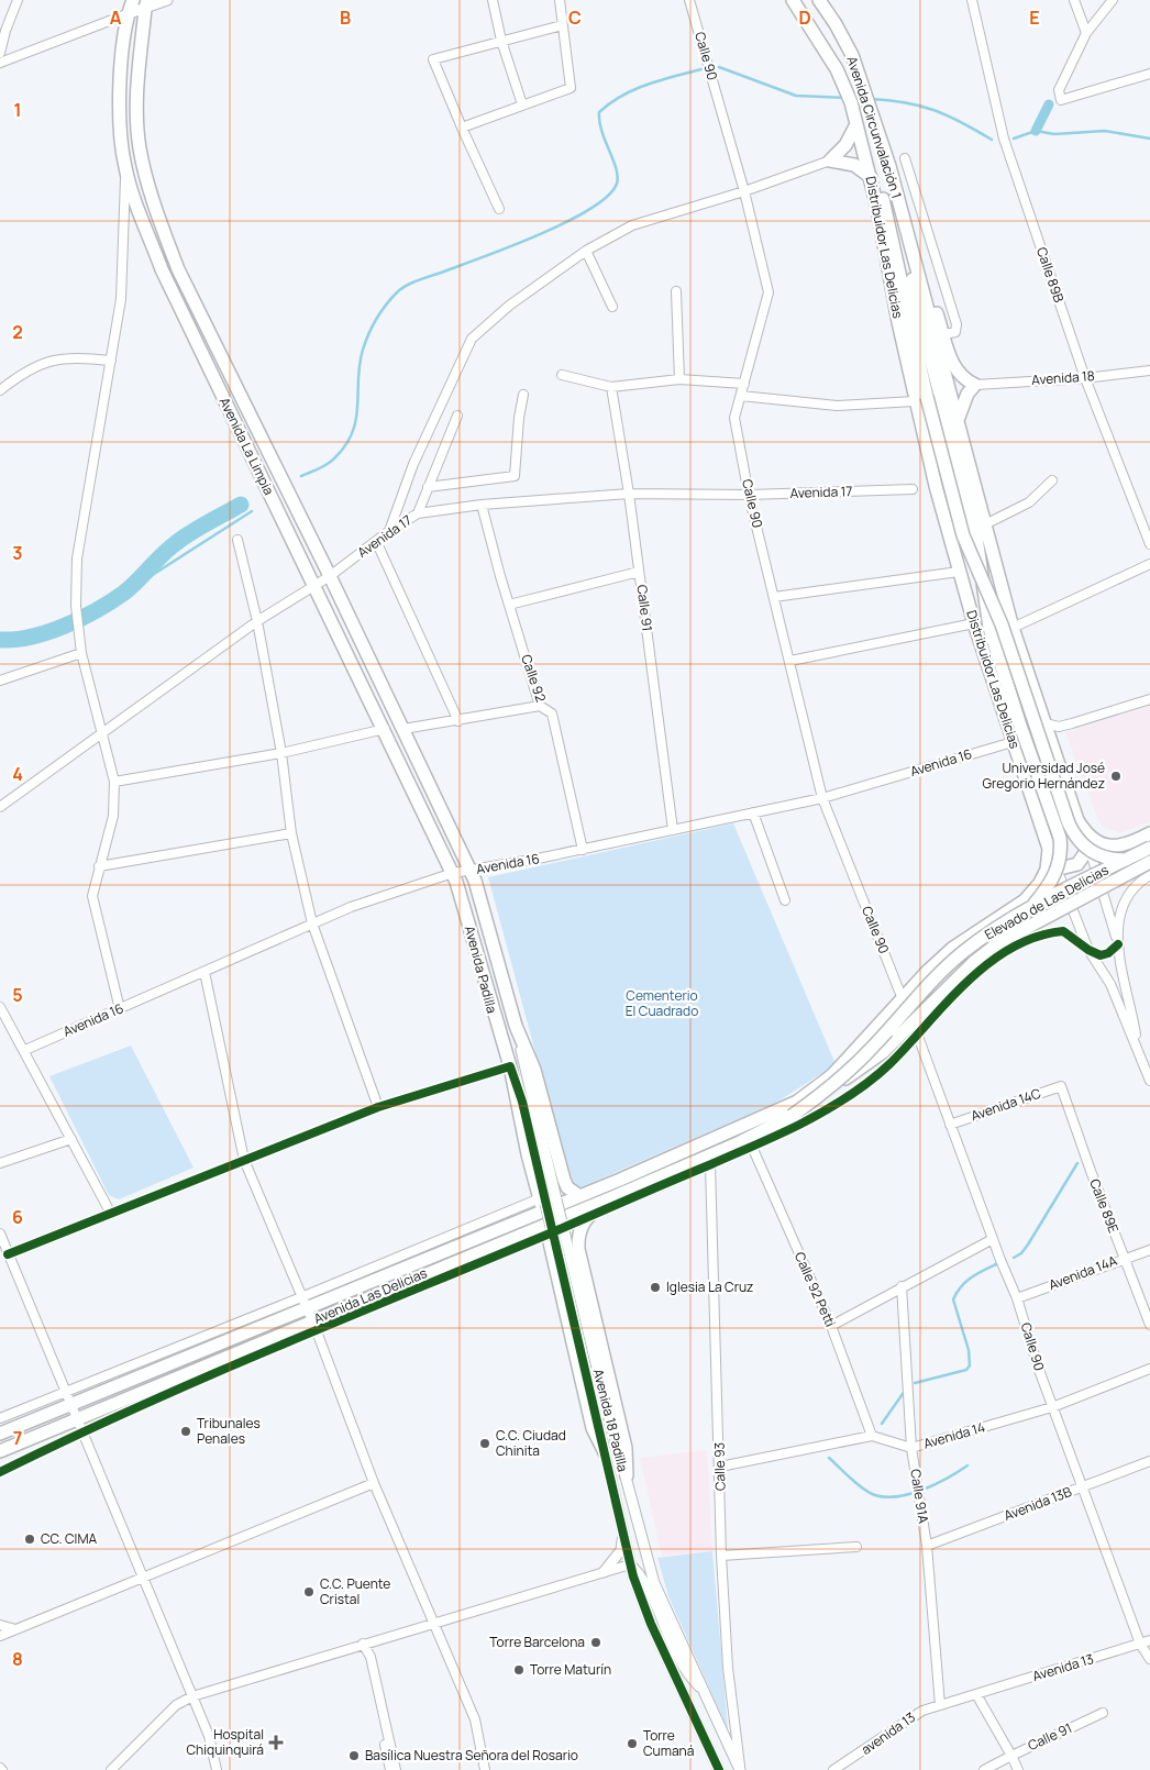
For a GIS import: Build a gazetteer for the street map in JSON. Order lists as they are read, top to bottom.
{
  "streets": {
    "main road": [
      "Avenida Circunvalación 1",
      "Distribuidor Las Delicias",
      "Avenida La Limpia",
      "Elevado de Las Delicias",
      "Avenida Padilla",
      "Avenida Las Delicias"
    ],
    "street": [
      "Calle 90",
      "Calle 89B",
      "Avenida 18",
      "Avenida 17",
      "Calle 91",
      "Calle 92",
      "Avenida 16",
      "Avenida 14C",
      "Calle 89E",
      "Avenida 14A",
      "Calle 92 Petti",
      "Avenida 18 Padilla",
      "Avenida 14",
      "Calle 93",
      "Calle 91A",
      "Avenida 13B",
      "Avenida 13",
      "avenida 13"
    ]
  },
  "crossings": [
    ["Calle 90", "Distribuidor Las Delicias"],
    ["Calle 90", "Avenida 17"],
    ["Calle 90", "Avenida 16"],
    ["Calle 90", "Avenida 14C"],
    ["Calle 90", "Avenida 14A"],
    ["Calle 90", "Avenida 14"],
    ["Calle 90", "Avenida 13B"],
    ["Calle 90", "Avenida 13"],
    ["Avenida Circunvalación 1", "Distribuidor Las Delicias"],
    ["Distribuidor Las Delicias", "Avenida 16"],
    ["Distribuidor Las Delicias", "Elevado de Las Delicias"],
    ["Distribuidor Las Delicias", "Avenida Las Delicias"],
    ["Calle 89B", "Avenida 18"],
    ["Avenida La Limpia", "Avenida 17"],
    ["Avenida La Limpia", "Avenida 16"],
    ["Avenida La Limpia", "Avenida Padilla"],
    ["Avenida 17", "Calle 91"],
    ["Avenida 17", "Calle 92"],
    ["Calle 91", "Avenida 16"],
    ["Calle 92", "Avenida 16"],
    ["Avenida 16", "Avenida Padilla"],
    ["Elevado de Las Delicias", "Avenida Las Delicias"],
    ["Avenida Padilla", "Avenida Las Delicias"],
    ["Avenida Padilla", "Avenida 18 Padilla"],
    ["Avenida 14C", "Calle 89E"],
    ["Calle 89E", "Avenida 14A"],
    ["Calle 92 Petti", "Avenida 14"],
    ["Avenida 18 Padilla", "Calle 93"],
    ["Avenida 14", "Calle 93"],
    ["Avenida 14", "Calle 91A"],
    ["Calle 91A", "Avenida 13B"],
    ["Calle 91A", "avenida 13"],
    ["Avenida 13", "avenida 13"]
  ],
  "parks": ["Cementerio El Cuadrado"],
  "places": {
    "other": [
      "Universidad José Gregorio Hernández",
      "Iglesia La Cruz",
      "Tribunales Penales",
      "C.C. Ciudad Chinita",
      "CC. CIMA",
      "C.C. Puente Cristal",
      "Torre Barcelona",
      "Torre Maturín",
      "Torre Cumaná",
      "Basílica Nuestra Señora del Rosario"
    ],
    "health": ["Hospital Chiquinquirá"]
  },
  "grid": {
    "columns": [
      "A",
      "B",
      "C",
      "D",
      "E"
    ],
    "rows": [
      "1",
      "2",
      "3",
      "4",
      "5",
      "6",
      "7",
      "8"
    ]
  }
}
